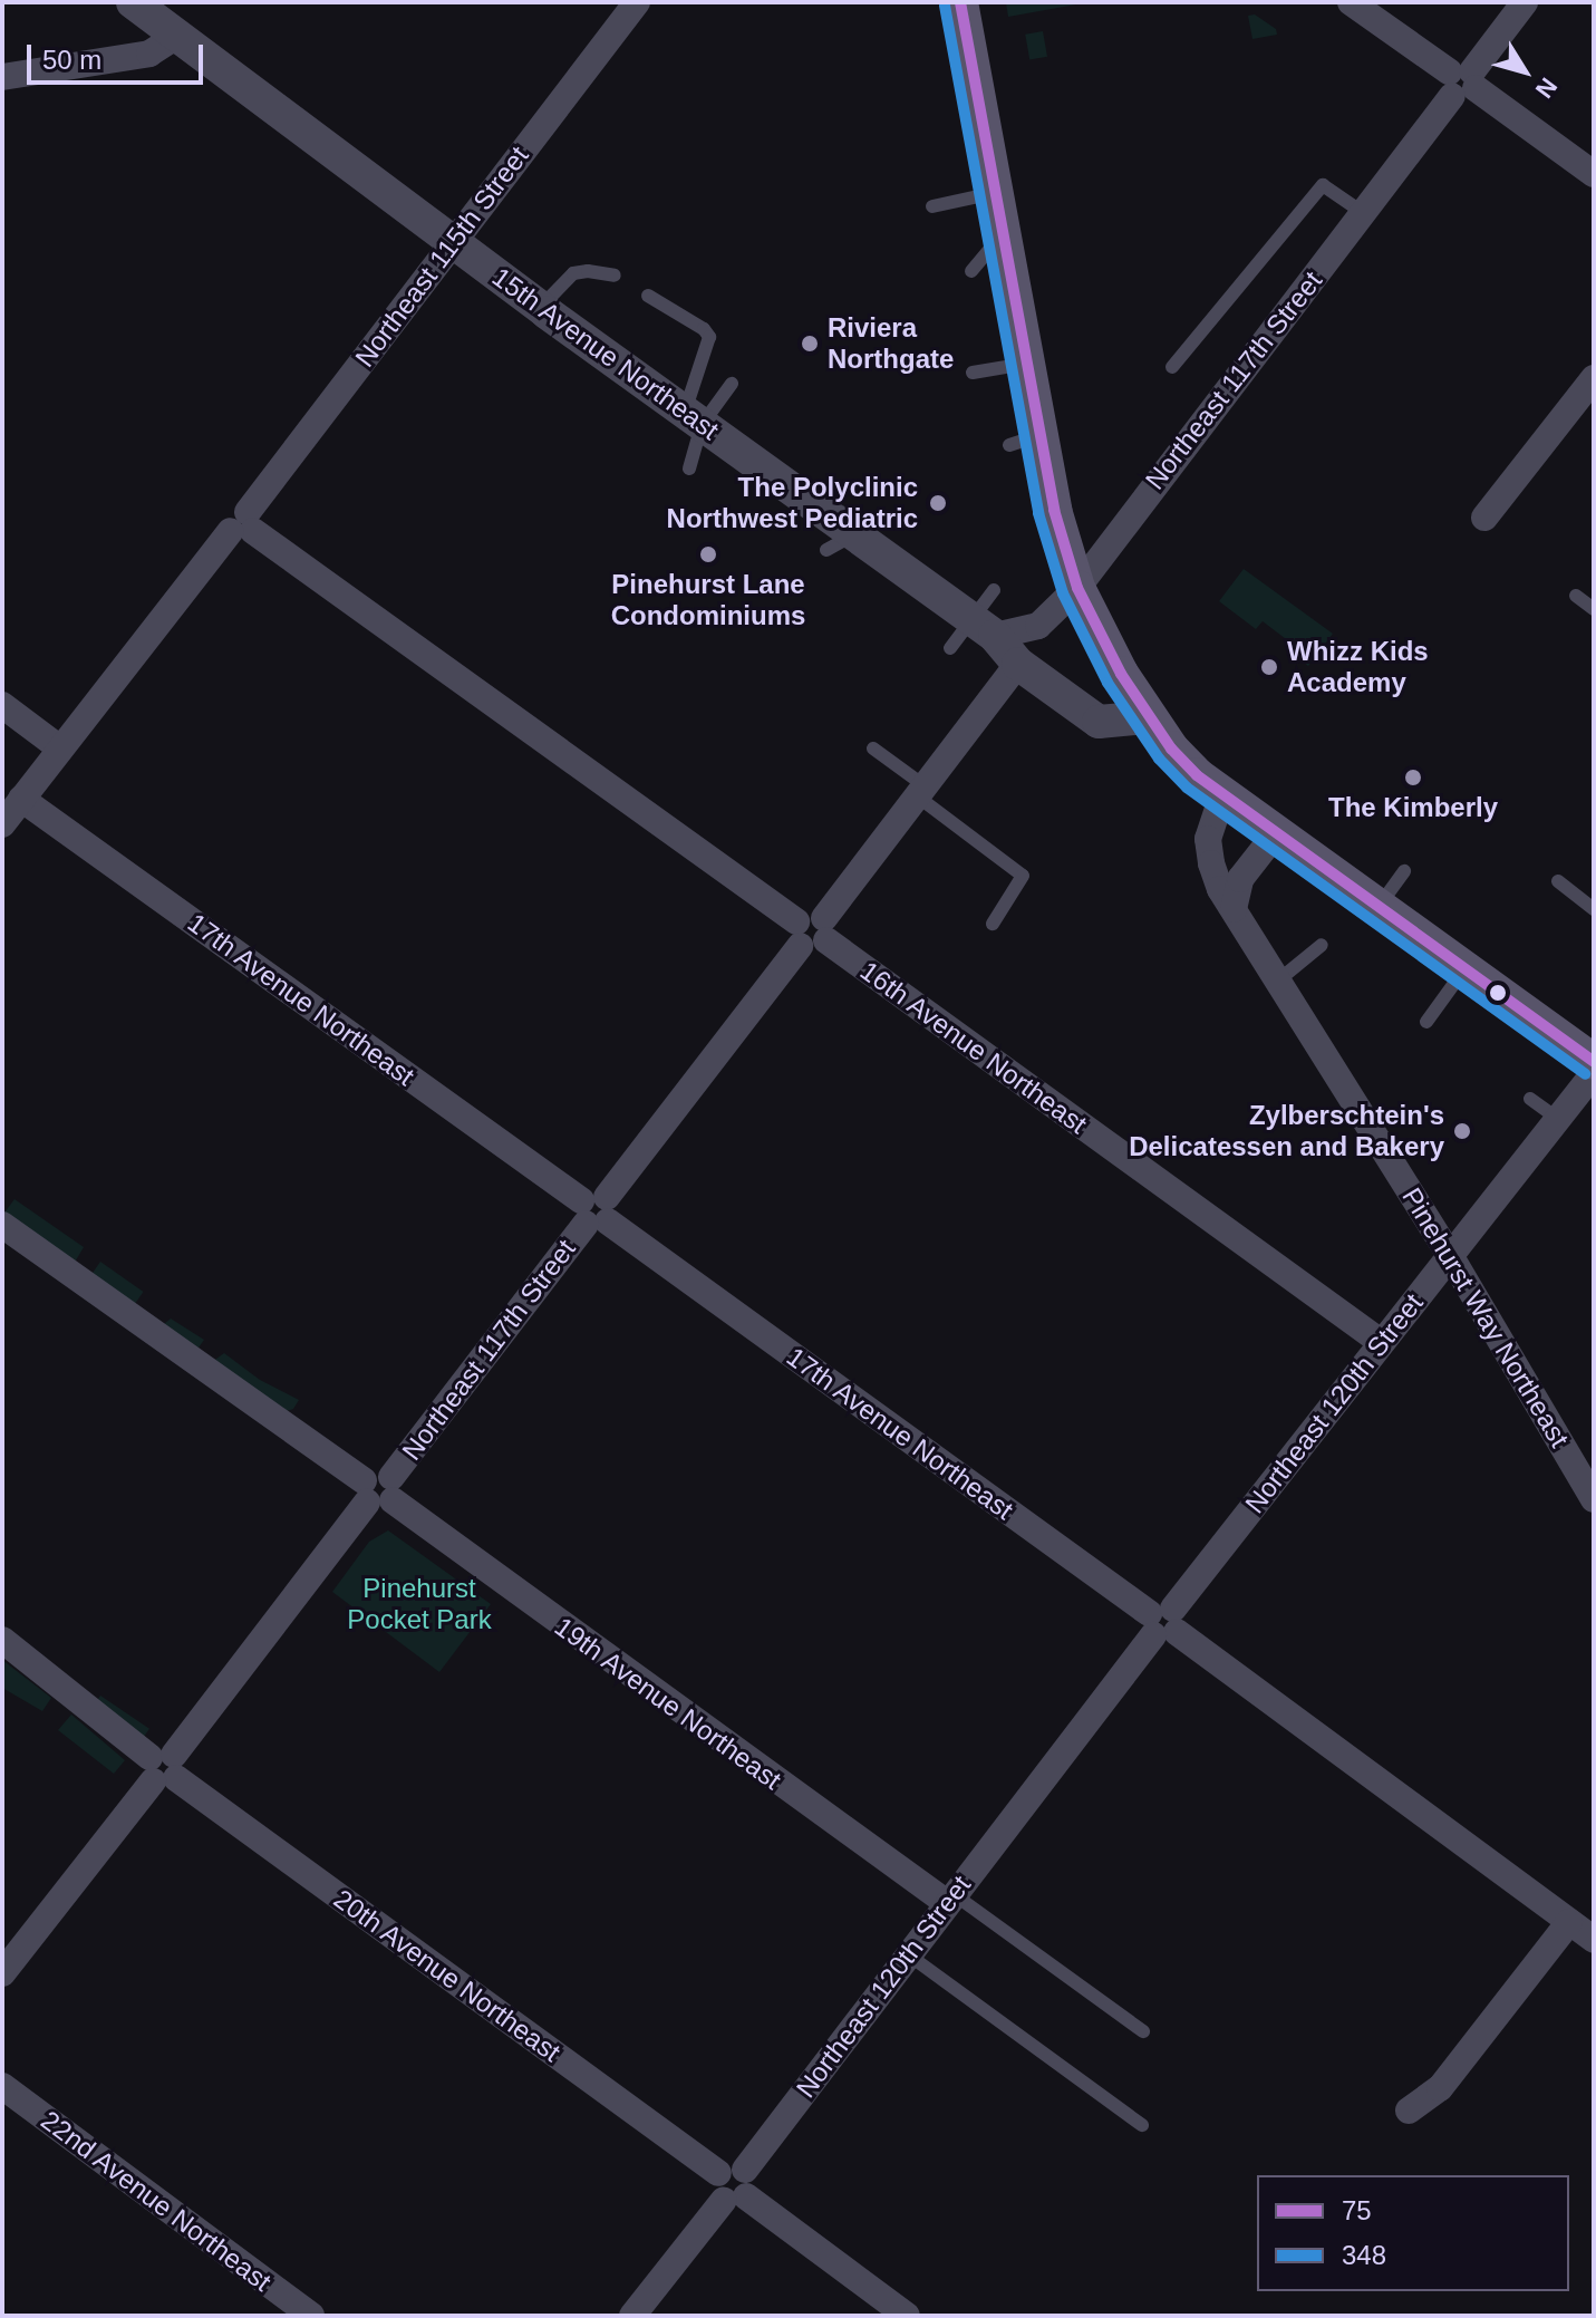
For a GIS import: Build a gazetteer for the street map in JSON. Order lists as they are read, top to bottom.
{
  "streets": {
    "street": [
      "Northeast 115th Street",
      "15th Avenue Northeast",
      "Northeast 117th Street",
      "17th Avenue Northeast",
      "16th Avenue Northeast",
      "Pinehurst Way Northeast",
      "Northeast 120th Street",
      "19th Avenue Northeast",
      "20th Avenue Northeast",
      "22nd Avenue Northeast"
    ]
  },
  "crossings": [
    ["Northeast 115th Street", "15th Avenue Northeast"],
    ["Northeast 115th Street", "17th Avenue Northeast"],
    ["Northeast 115th Street", "16th Avenue Northeast"],
    ["15th Avenue Northeast", "Northeast 117th Street"],
    ["Northeast 117th Street", "17th Avenue Northeast"],
    ["Northeast 117th Street", "16th Avenue Northeast"],
    ["Northeast 117th Street", "19th Avenue Northeast"],
    ["Northeast 117th Street", "20th Avenue Northeast"],
    ["17th Avenue Northeast", "Northeast 120th Street"],
    ["16th Avenue Northeast", "Northeast 120th Street"],
    ["Pinehurst Way Northeast", "Northeast 120th Street"],
    ["Northeast 120th Street", "19th Avenue Northeast"],
    ["Northeast 120th Street", "20th Avenue Northeast"]
  ],
  "parks": ["Pinehurst Pocket Park"],
  "places": [
    "Riviera Northgate",
    "The Polyclinic Northwest Pediatric",
    "Pinehurst Lane Condominiums",
    "Whizz Kids Academy",
    "The Kimberly",
    "Zylberschtein's Delicatessen and Bakery"
  ],
  "lines": ["transit line 75", "transit line 348"],
  "legend": ["75", "348"],
  "scale_bar": "50 m",
  "north": "bottom right"
}
